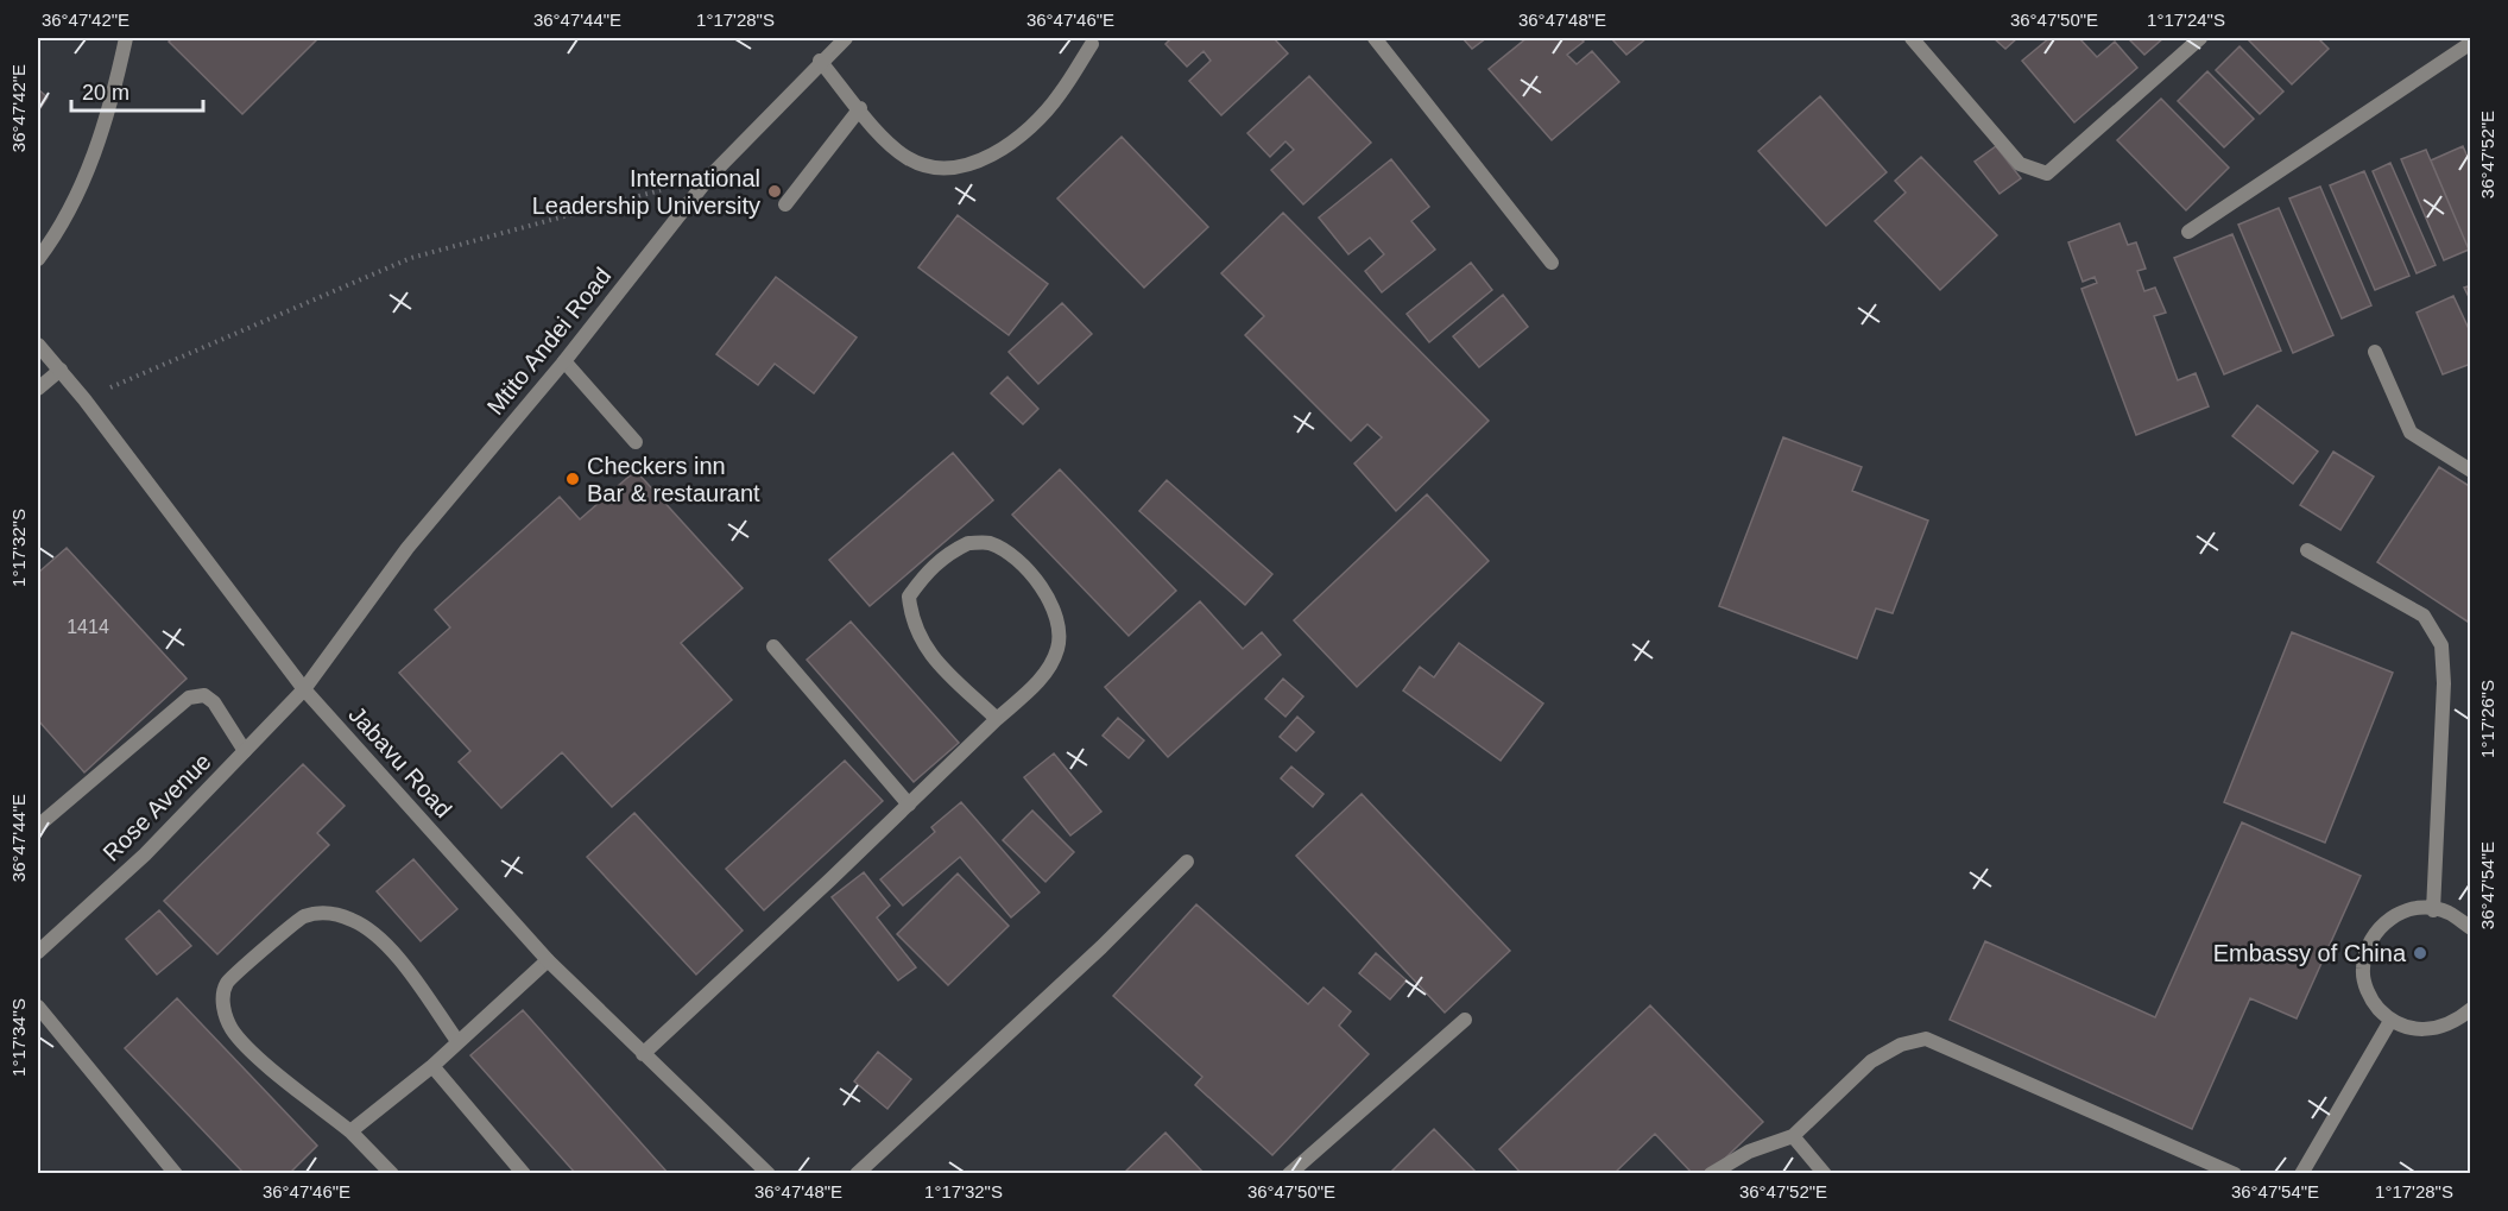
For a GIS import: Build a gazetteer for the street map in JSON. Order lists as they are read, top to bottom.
{
  "streets": {
    "street": ["Mtito Andei Road", "Jabavu Road", "Rose Avenue"]
  },
  "crossings": [
    ["Mtito Andei Road", "Jabavu Road"],
    ["Mtito Andei Road", "Rose Avenue"],
    ["Jabavu Road", "Rose Avenue"]
  ],
  "places": ["International Leadership University", "Checkers inn Bar & restaurant", "Embassy of China"],
  "house_numbers": ["1414"],
  "scale_bar": "20 m",
  "coordinates": [
    "36°47'42\"E",
    "36°47'44\"E",
    "1°17'28\"S",
    "36°47'46\"E",
    "36°47'48\"E",
    "36°47'50\"E",
    "1°17'24\"S",
    "36°47'52\"E",
    "1°17'32\"S",
    "1°17'26\"S",
    "36°47'54\"E",
    "1°17'34\"S"
  ]
}
